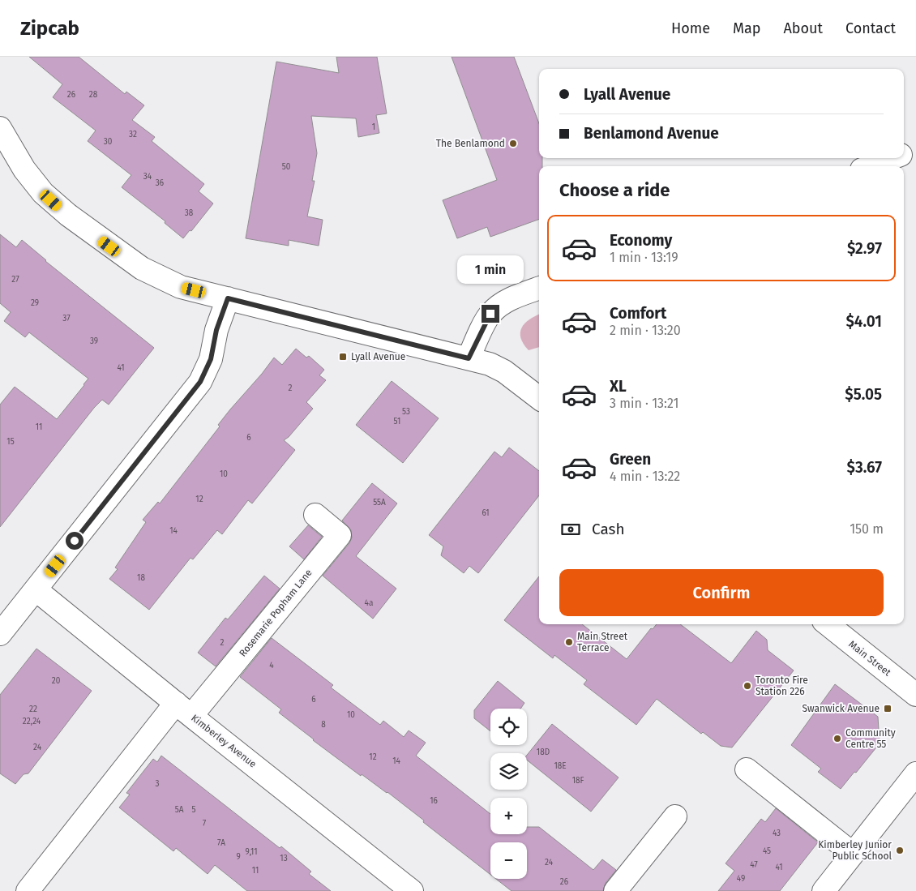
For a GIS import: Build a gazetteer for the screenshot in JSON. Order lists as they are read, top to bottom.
{
  "streets": {
    "street": ["Rosemarie Popham Lane", "Main Street", "Kimberley Avenue"]
  },
  "crossings": [
    ["Rosemarie Popham Lane", "Kimberley Avenue"]
  ],
  "places": {
    "other": [
      "The Benlamond",
      "Main Street Terrace",
      "Toronto Fire Station 226",
      "Community Centre 55",
      "Kimberley Junior Public School"
    ],
    "transit": ["Lyall Avenue", "Swanwick Avenue"]
  },
  "house_numbers": [
    "26",
    "28",
    "1",
    "32",
    "30",
    "50",
    "34",
    "36",
    "38",
    "27",
    "29",
    "37",
    "39",
    "41",
    "2",
    "53",
    "51",
    "11",
    "6",
    "15",
    "10",
    "12",
    "55A",
    "61",
    "14",
    "18",
    "4a",
    "2",
    "4",
    "20",
    "6",
    "22",
    "10",
    "22,24",
    "8",
    "24",
    "18D",
    "12",
    "14",
    "18E",
    "18F",
    "3",
    "16",
    "5A",
    "5",
    "7",
    "43",
    "7A",
    "45",
    "9,11",
    "9",
    "13",
    "24",
    "47",
    "41",
    "11",
    "49",
    "26"
  ],
  "page": {
    "header": "Zipcab",
    "nav": [
      "Home",
      "Map",
      "About",
      "Contact"
    ],
    "banner": ["Lyall Avenue", "Benlamond Avenue"],
    "heading": "Choose a ride",
    "list": [
      {
        "name": "Economy",
        "note": "1 min · 13:19",
        "value": "$2.97"
      },
      {
        "name": "Comfort",
        "note": "2 min · 13:20",
        "value": "$4.01"
      },
      {
        "name": "XL",
        "note": "3 min · 13:21",
        "value": "$5.05"
      },
      {
        "name": "Green",
        "note": "4 min · 13:22",
        "value": "$3.67"
      }
    ],
    "bubble": "1 min",
    "pay": ["Cash", "150 m"],
    "buttons": "Confirm",
    "map_buttons": ["+", "−"]
  }
}
